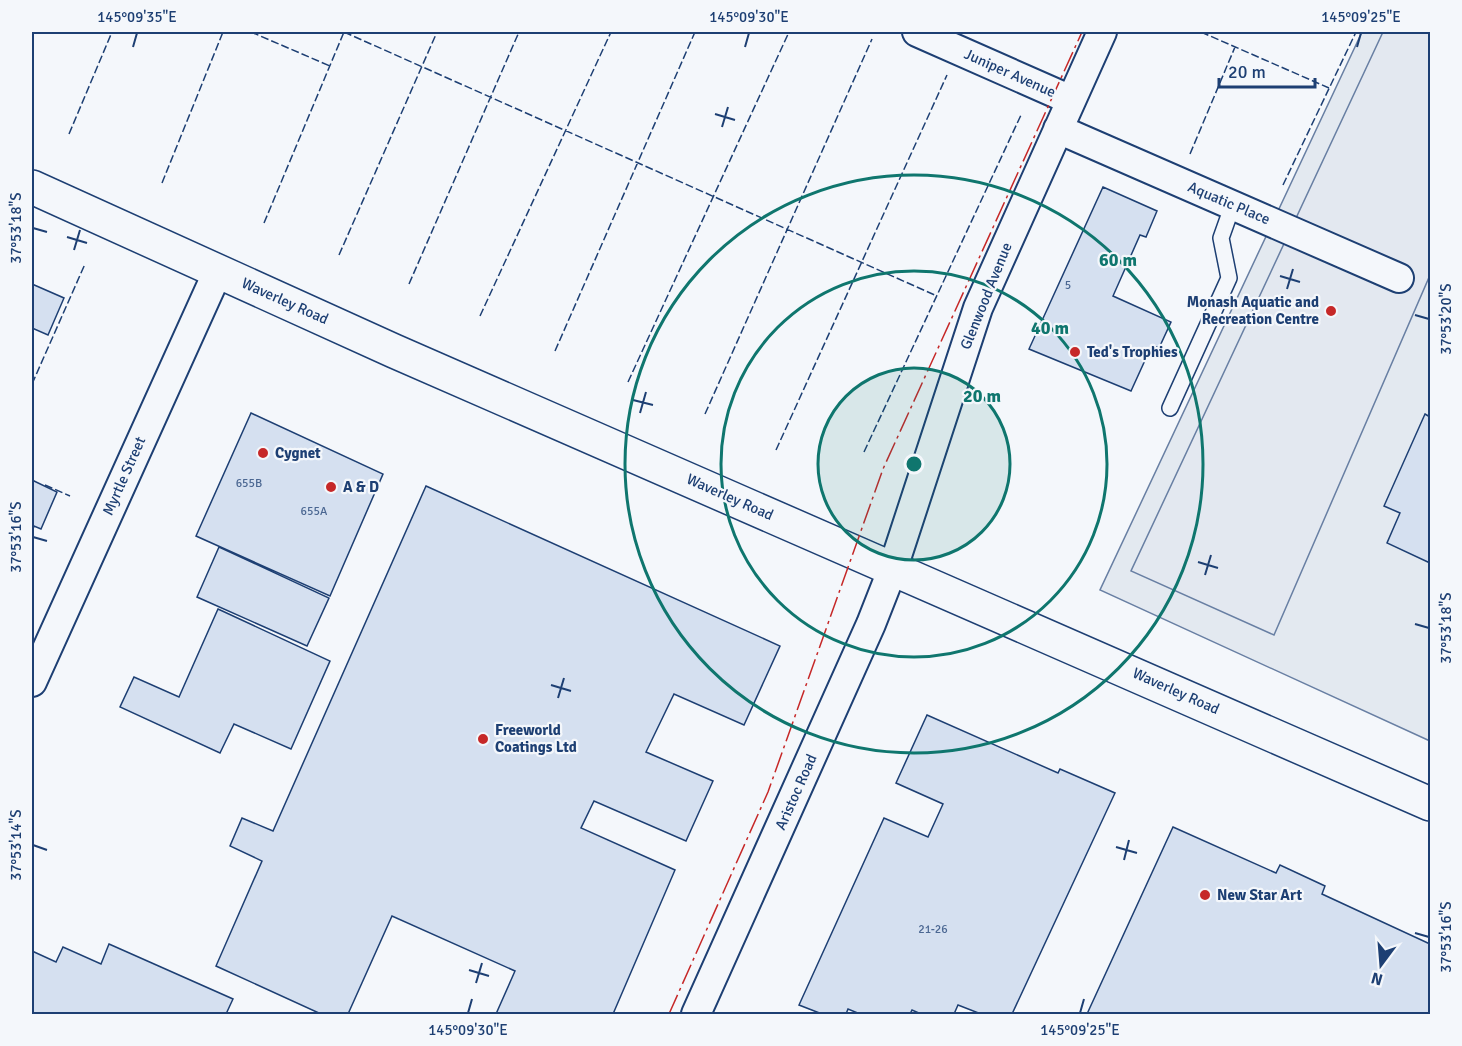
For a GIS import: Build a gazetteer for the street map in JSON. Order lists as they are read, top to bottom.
{
  "streets": {
    "main road": ["Waverley Road"],
    "street": [
      "Juniper Avenue",
      "Aquatic Place",
      "Glenwood Avenue",
      "Myrtle Street",
      "Aristoc Road"
    ]
  },
  "crossings": [
    ["Juniper Avenue", "Glenwood Avenue"],
    ["Aquatic Place", "Glenwood Avenue"],
    ["Glenwood Avenue", "Waverley Road"],
    ["Glenwood Avenue", "Aristoc Road"],
    ["Waverley Road", "Myrtle Street"],
    ["Waverley Road", "Aristoc Road"]
  ],
  "places": [
    "Monash Aquatic and Recreation Centre",
    "Ted's Trophies",
    "Cygnet",
    "A & D",
    "Freeworld Coatings Ltd",
    "New Star Art"
  ],
  "house_numbers": [
    "5",
    "655B",
    "655A",
    "21-26"
  ],
  "scale_bar": "20 m",
  "north": "bottom",
  "coordinates": [
    "145°09'35\"E",
    "145°09'30\"E",
    "145°09'25\"E",
    "37°53'18\"S",
    "37°53'20\"S",
    "37°53'16\"S",
    "37°53'14\"S"
  ],
  "rings": ["60 m", "40 m", "20 m"]
}
